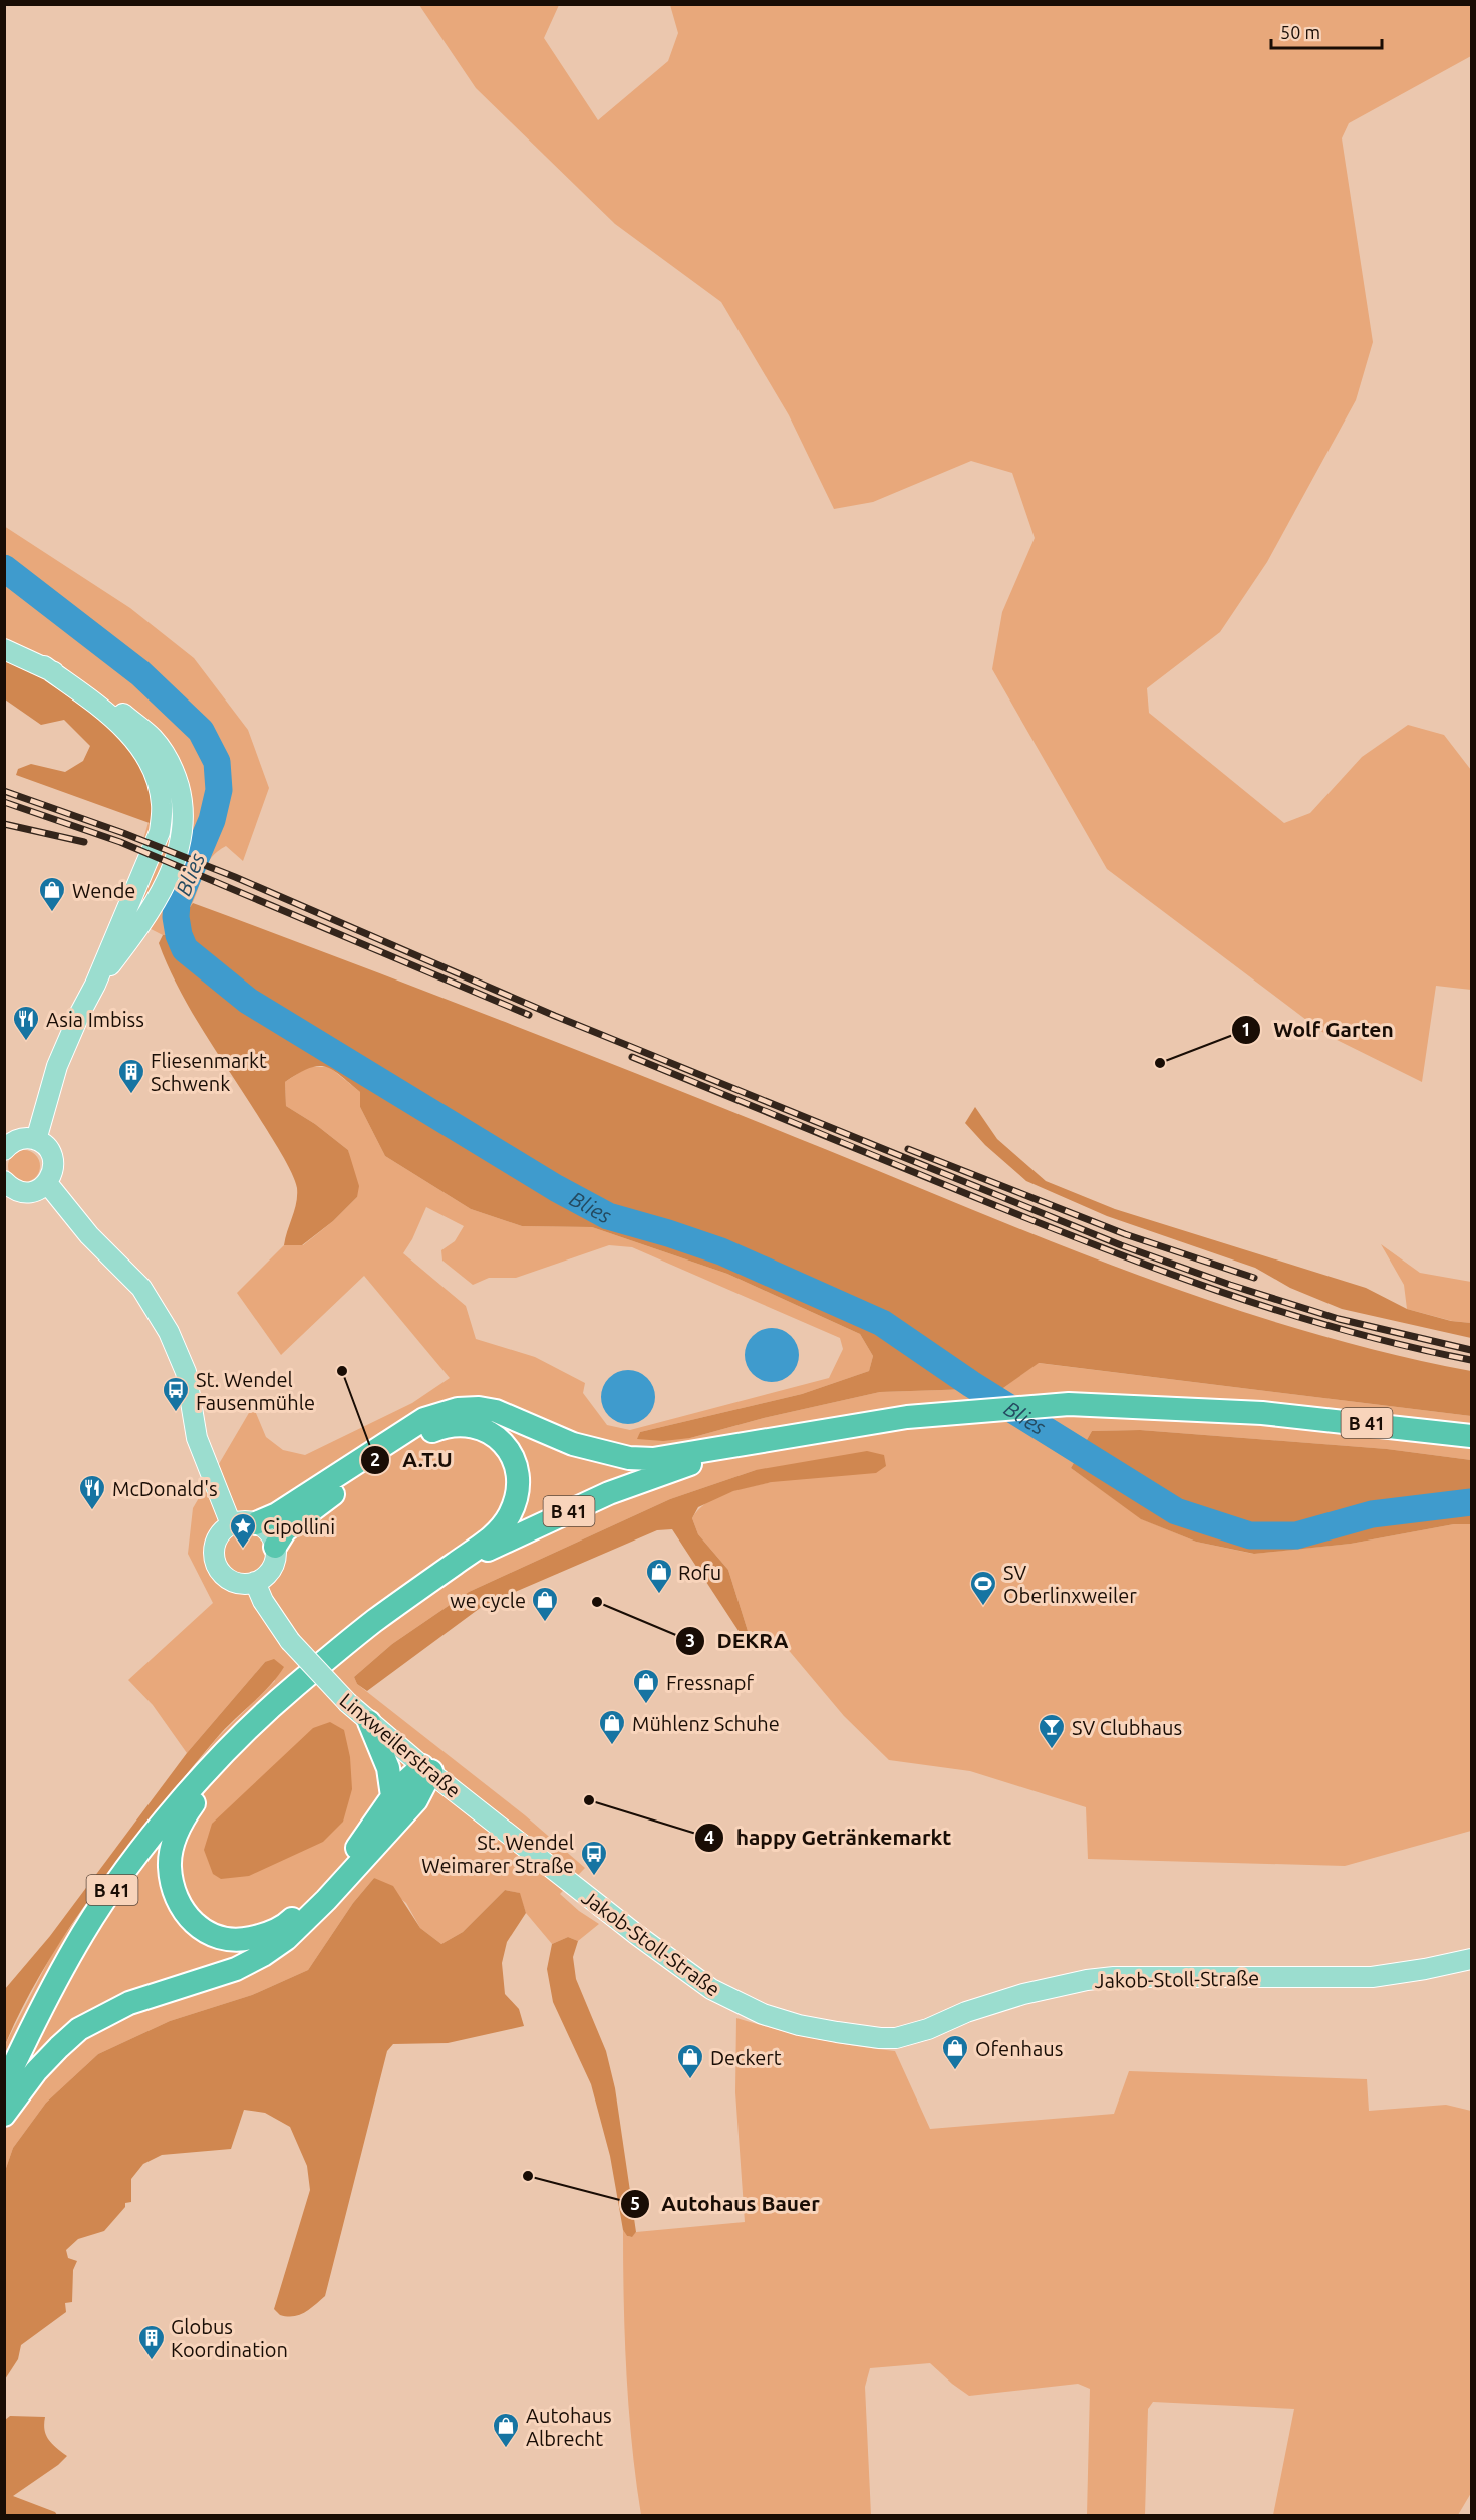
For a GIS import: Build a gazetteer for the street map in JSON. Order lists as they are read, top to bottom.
{
  "streets": {
    "highway": ["B 41"],
    "main road": ["Linxweilerstraße", "Jakob-Stoll-Straße"]
  },
  "crossings": [
    ["Linxweilerstraße", "Jakob-Stoll-Straße"]
  ],
  "water": ["Blies"],
  "places": {
    "shop": [
      "Wende",
      "Rofu",
      "we cycle",
      "Fressnapf",
      "Mühlenz Schuhe",
      "Ofenhaus",
      "Deckert",
      "Autohaus Albrecht"
    ],
    "restaurant": ["Asia Imbiss", "McDonald's"],
    "other": [
      "Wolf Garten",
      "A.T.U",
      "DEKRA",
      "happy Getränkemarkt",
      "Autohaus Bauer"
    ],
    "building": ["Fliesenmarkt Schwenk", "Globus Koordination"],
    "bus stop": ["St. Wendel Fausenmühle", "St. Wendel Weimarer Straße"],
    "place": ["Cipollini"],
    "sports": ["SV Oberlinxweiler"],
    "bar": ["SV Clubhaus"]
  },
  "scale_bar": "50 m"
}
